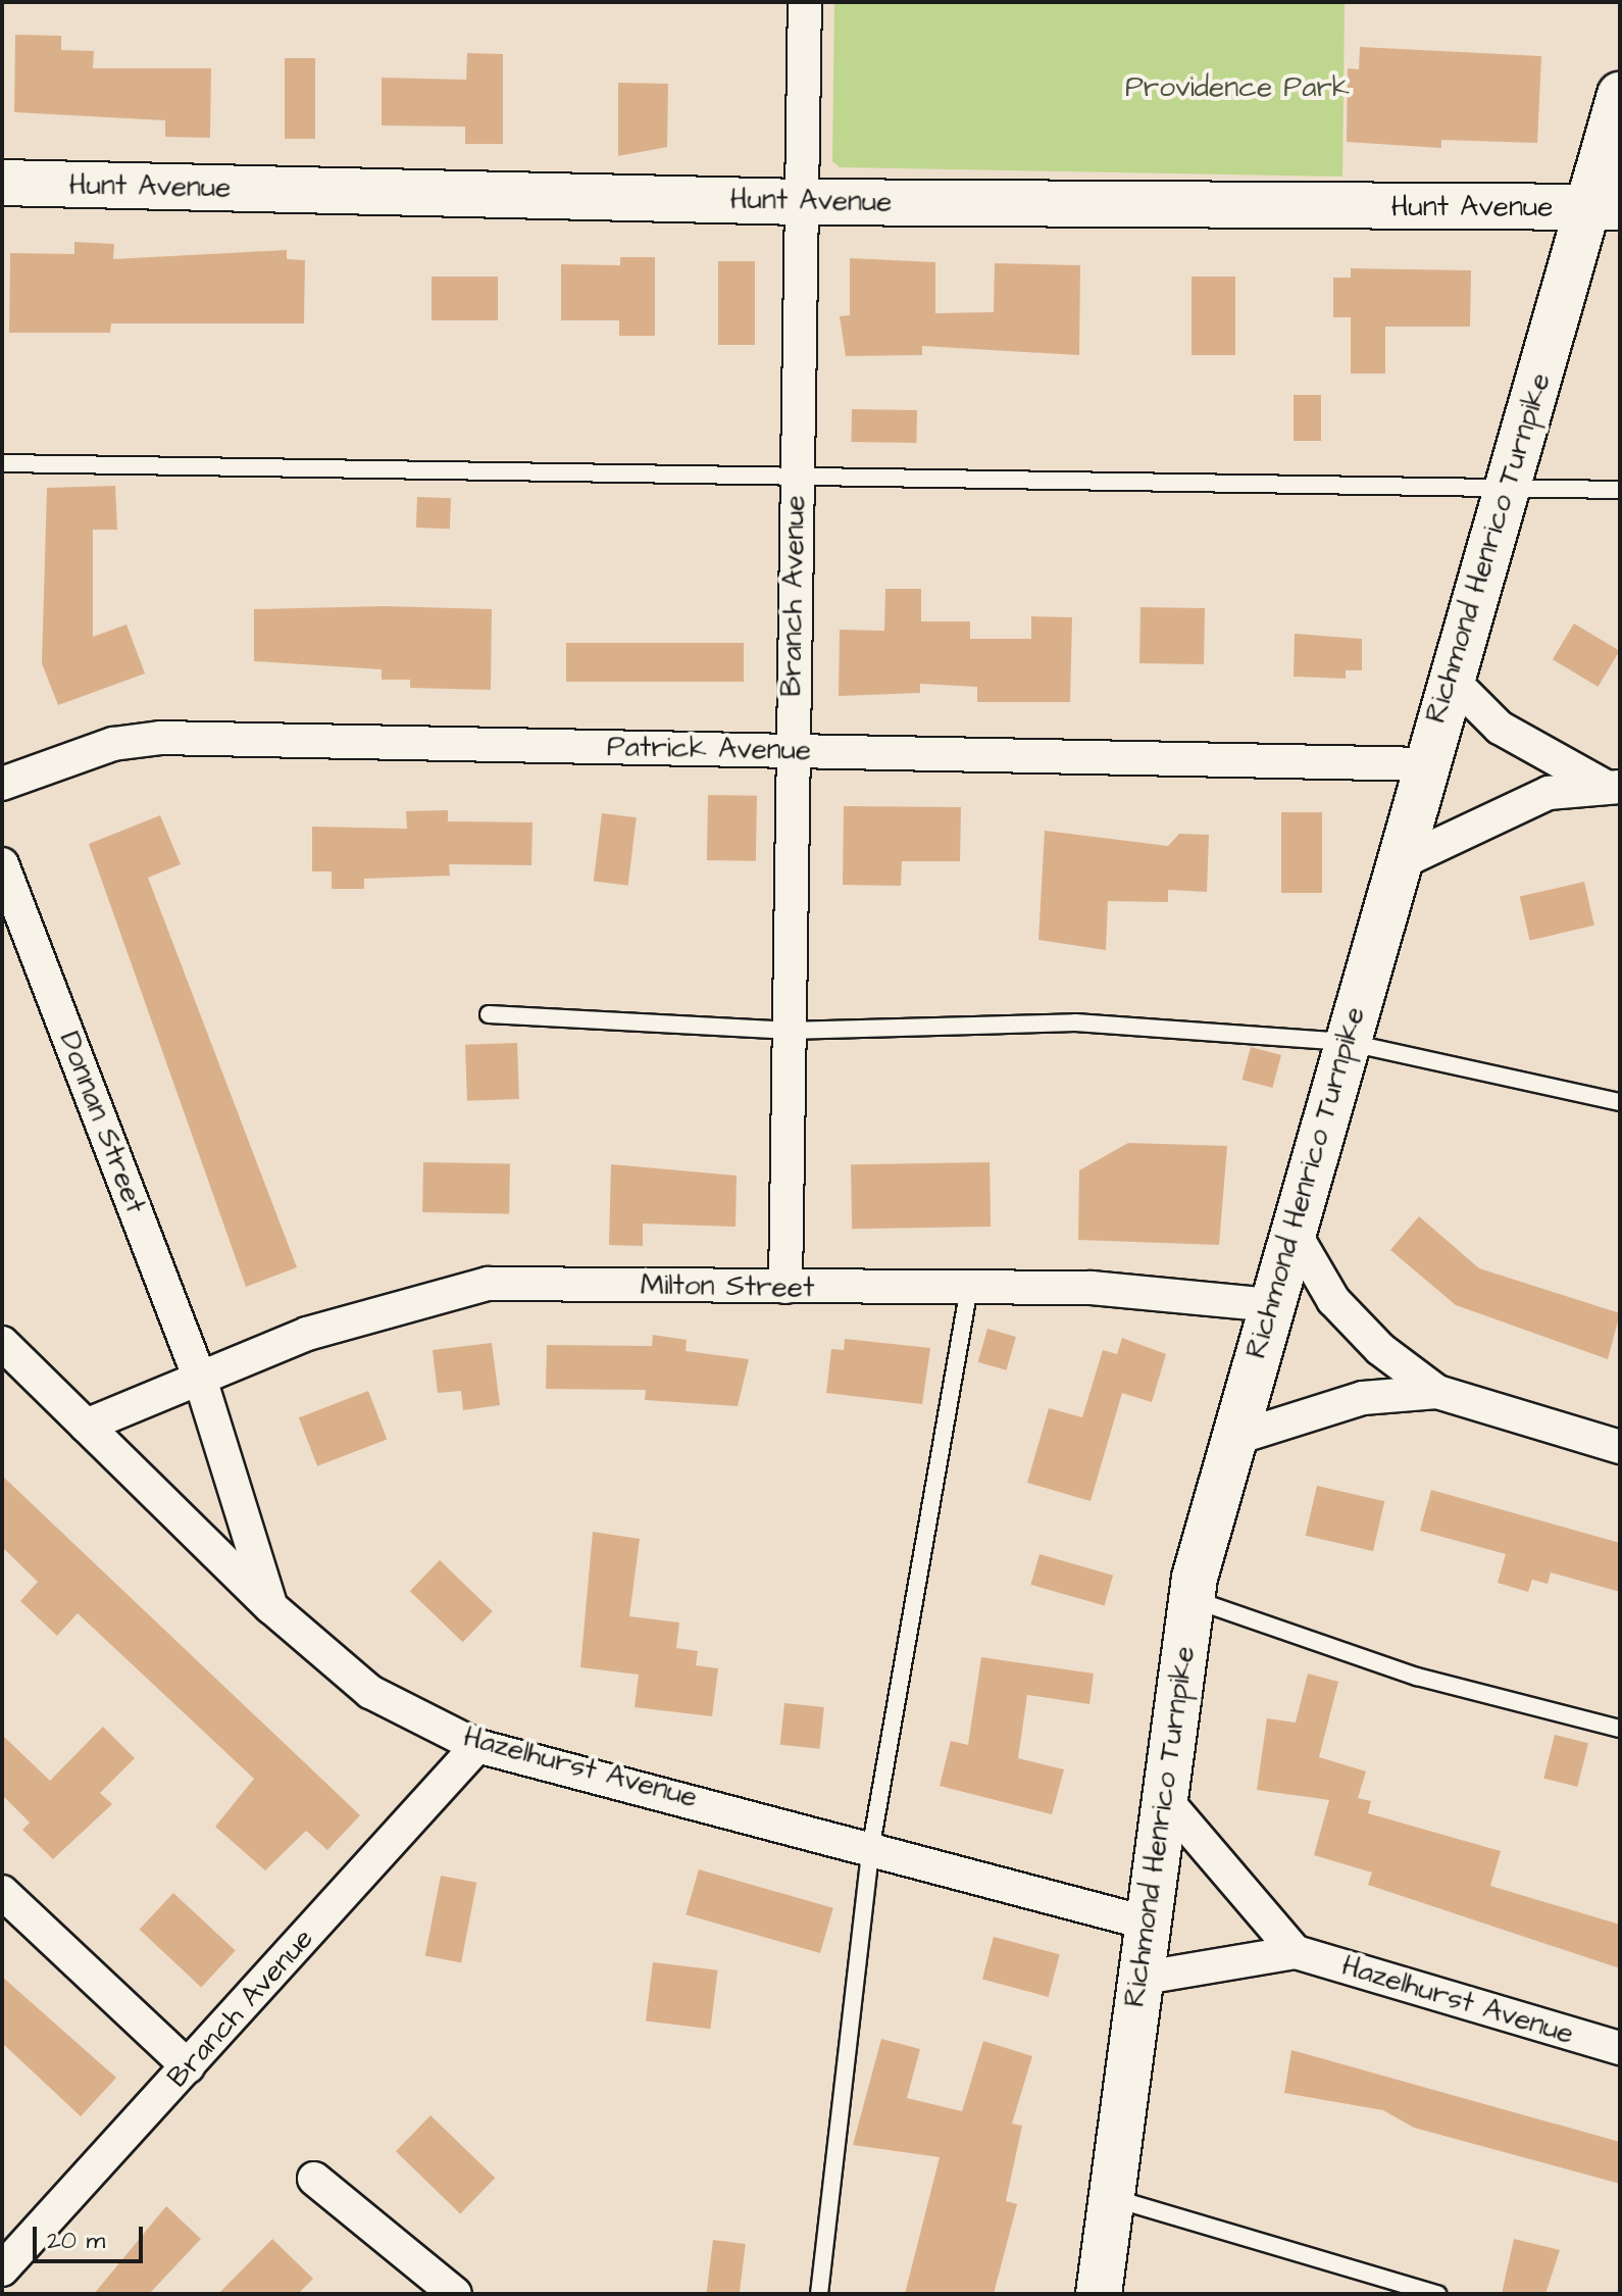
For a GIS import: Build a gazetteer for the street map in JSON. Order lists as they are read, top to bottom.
{
  "streets": {
    "street": [
      "Hunt Avenue",
      "Richmond Henrico Turnpike",
      "Branch Avenue",
      "Patrick Avenue",
      "Donnan Street",
      "Milton Street",
      "Hazelhurst Avenue"
    ]
  },
  "crossings": [
    ["Hunt Avenue", "Richmond Henrico Turnpike"],
    ["Hunt Avenue", "Branch Avenue"],
    ["Richmond Henrico Turnpike", "Patrick Avenue"],
    ["Richmond Henrico Turnpike", "Milton Street"],
    ["Richmond Henrico Turnpike", "Hazelhurst Avenue"],
    ["Branch Avenue", "Patrick Avenue"],
    ["Branch Avenue", "Milton Street"],
    ["Branch Avenue", "Hazelhurst Avenue"],
    ["Donnan Street", "Milton Street"],
    ["Milton Street", "Hazelhurst Avenue"]
  ],
  "parks": ["Providence Park"],
  "scale_bar": "20 m"
}
